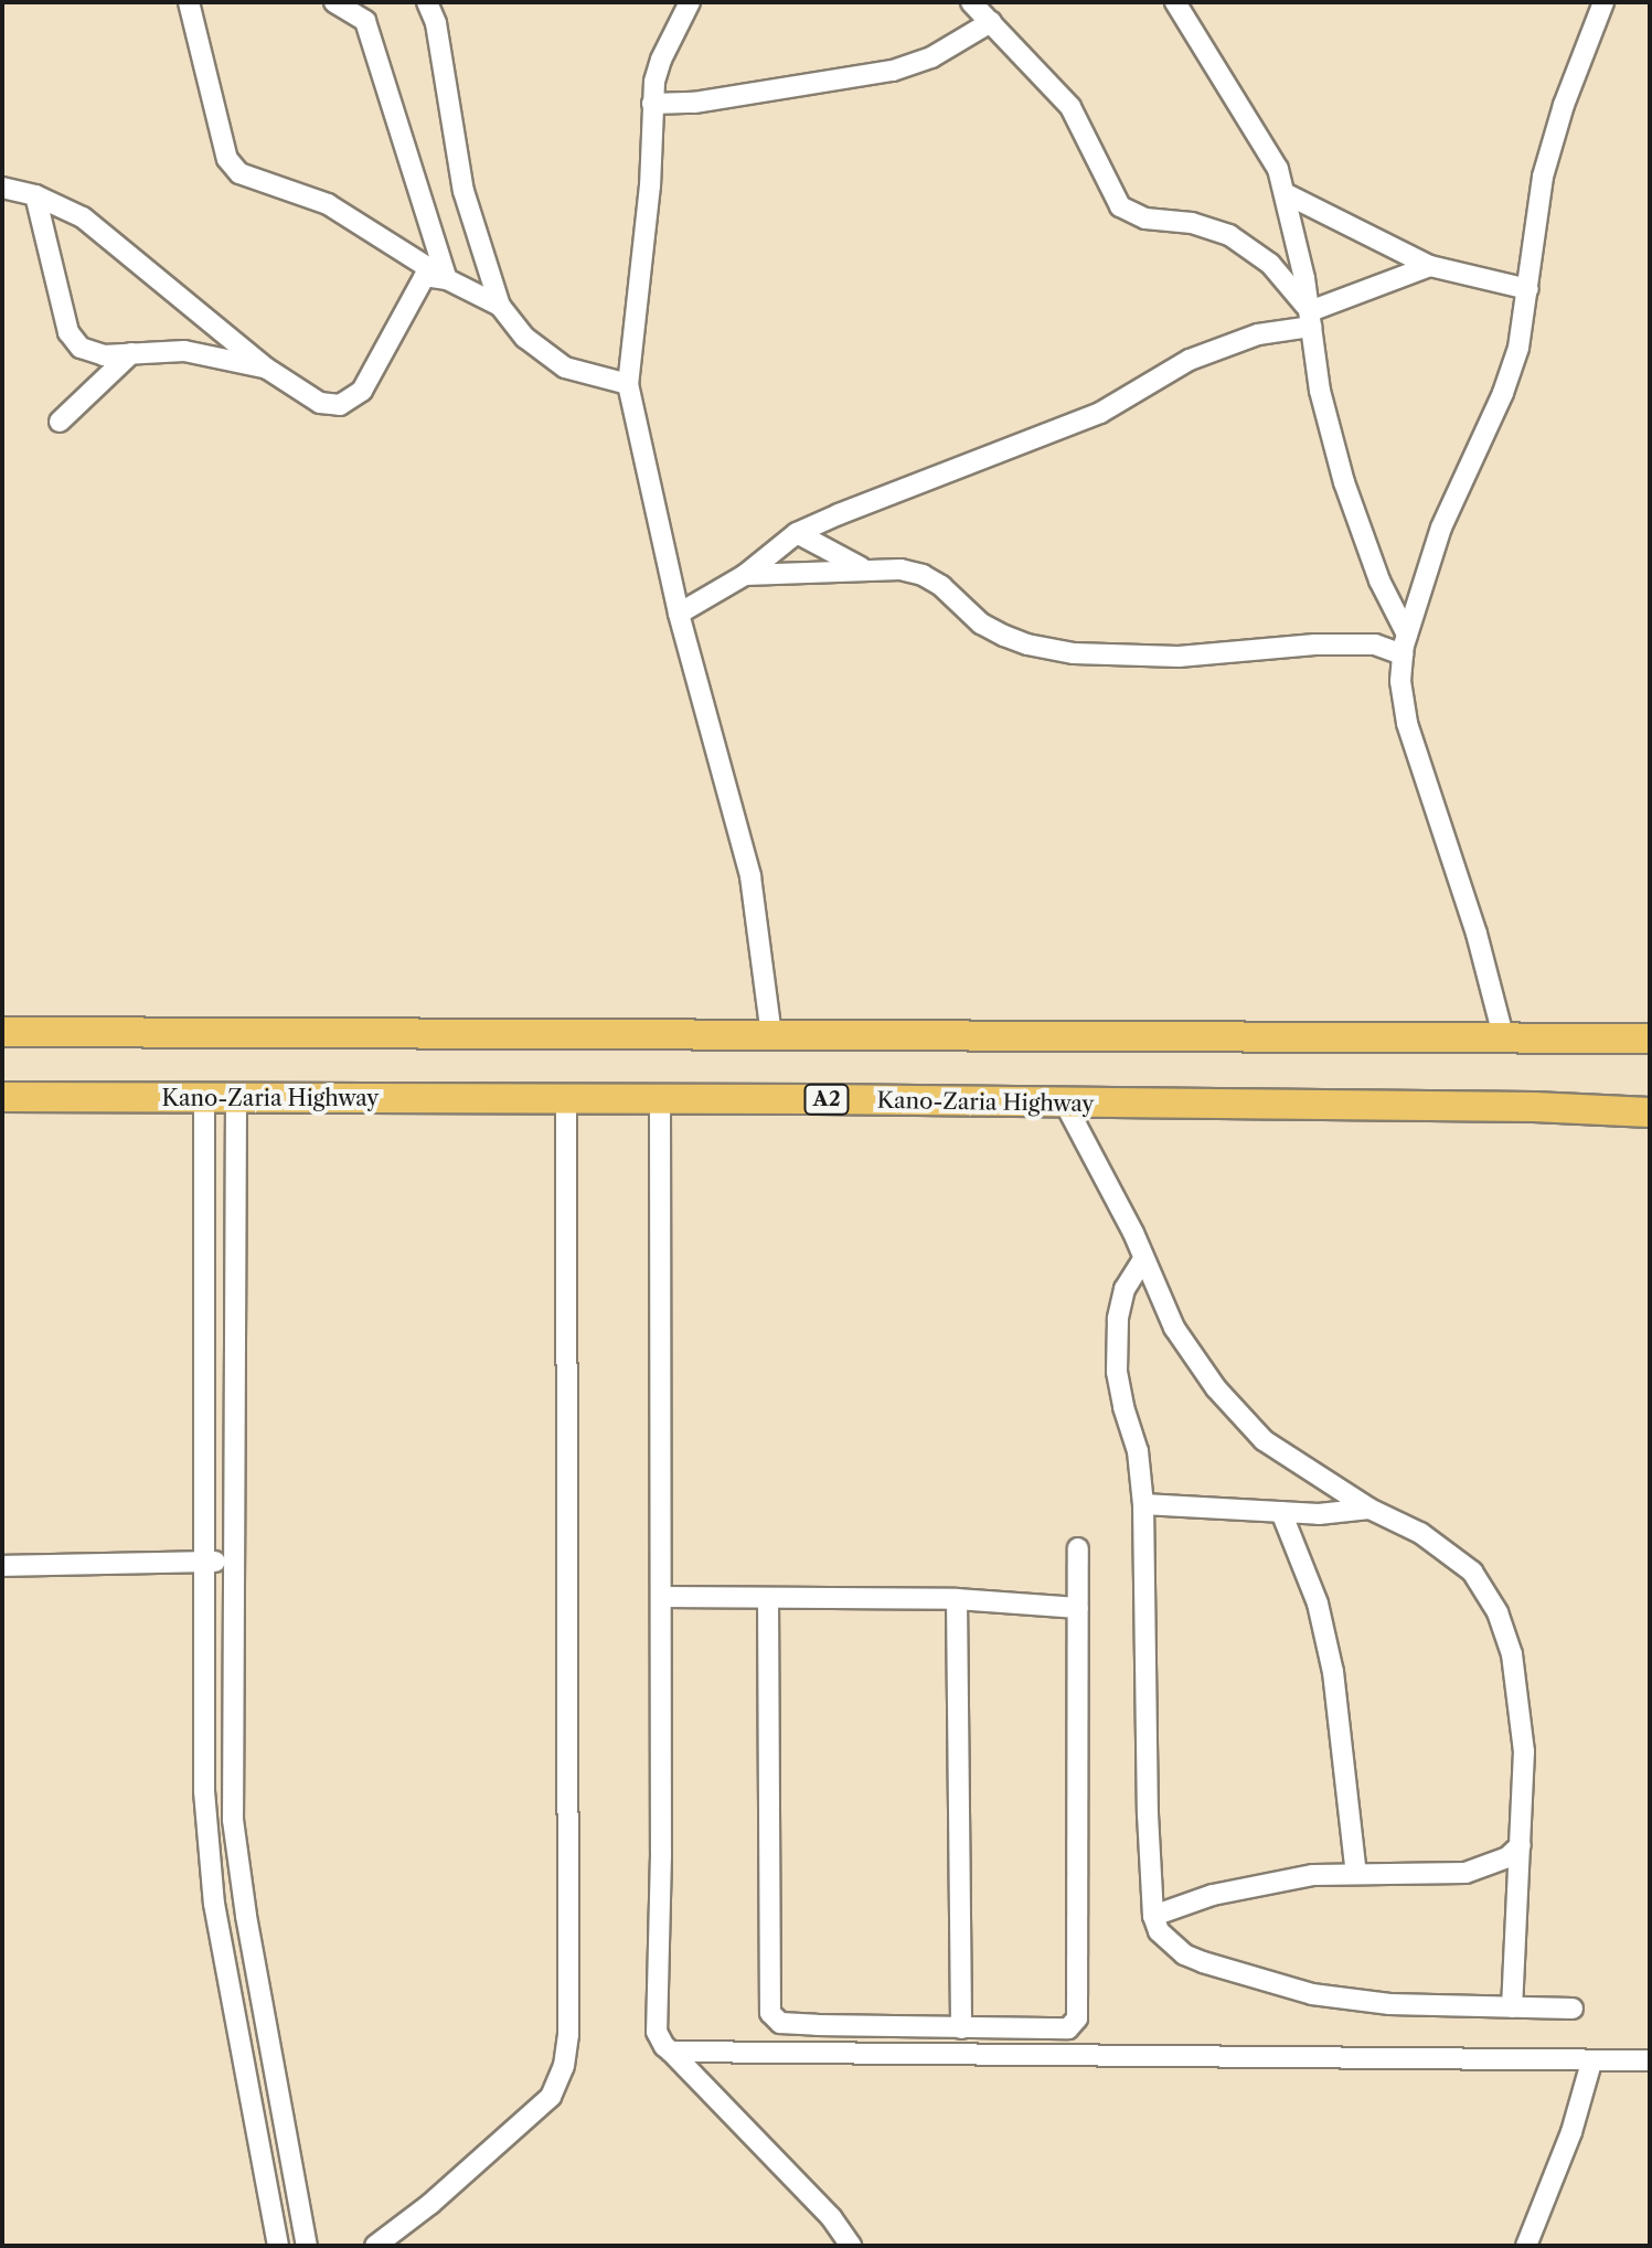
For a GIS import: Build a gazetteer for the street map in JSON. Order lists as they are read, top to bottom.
{
  "streets": {
    "highway": ["Kano-Zaria Highway", "A2"]
  }
}
